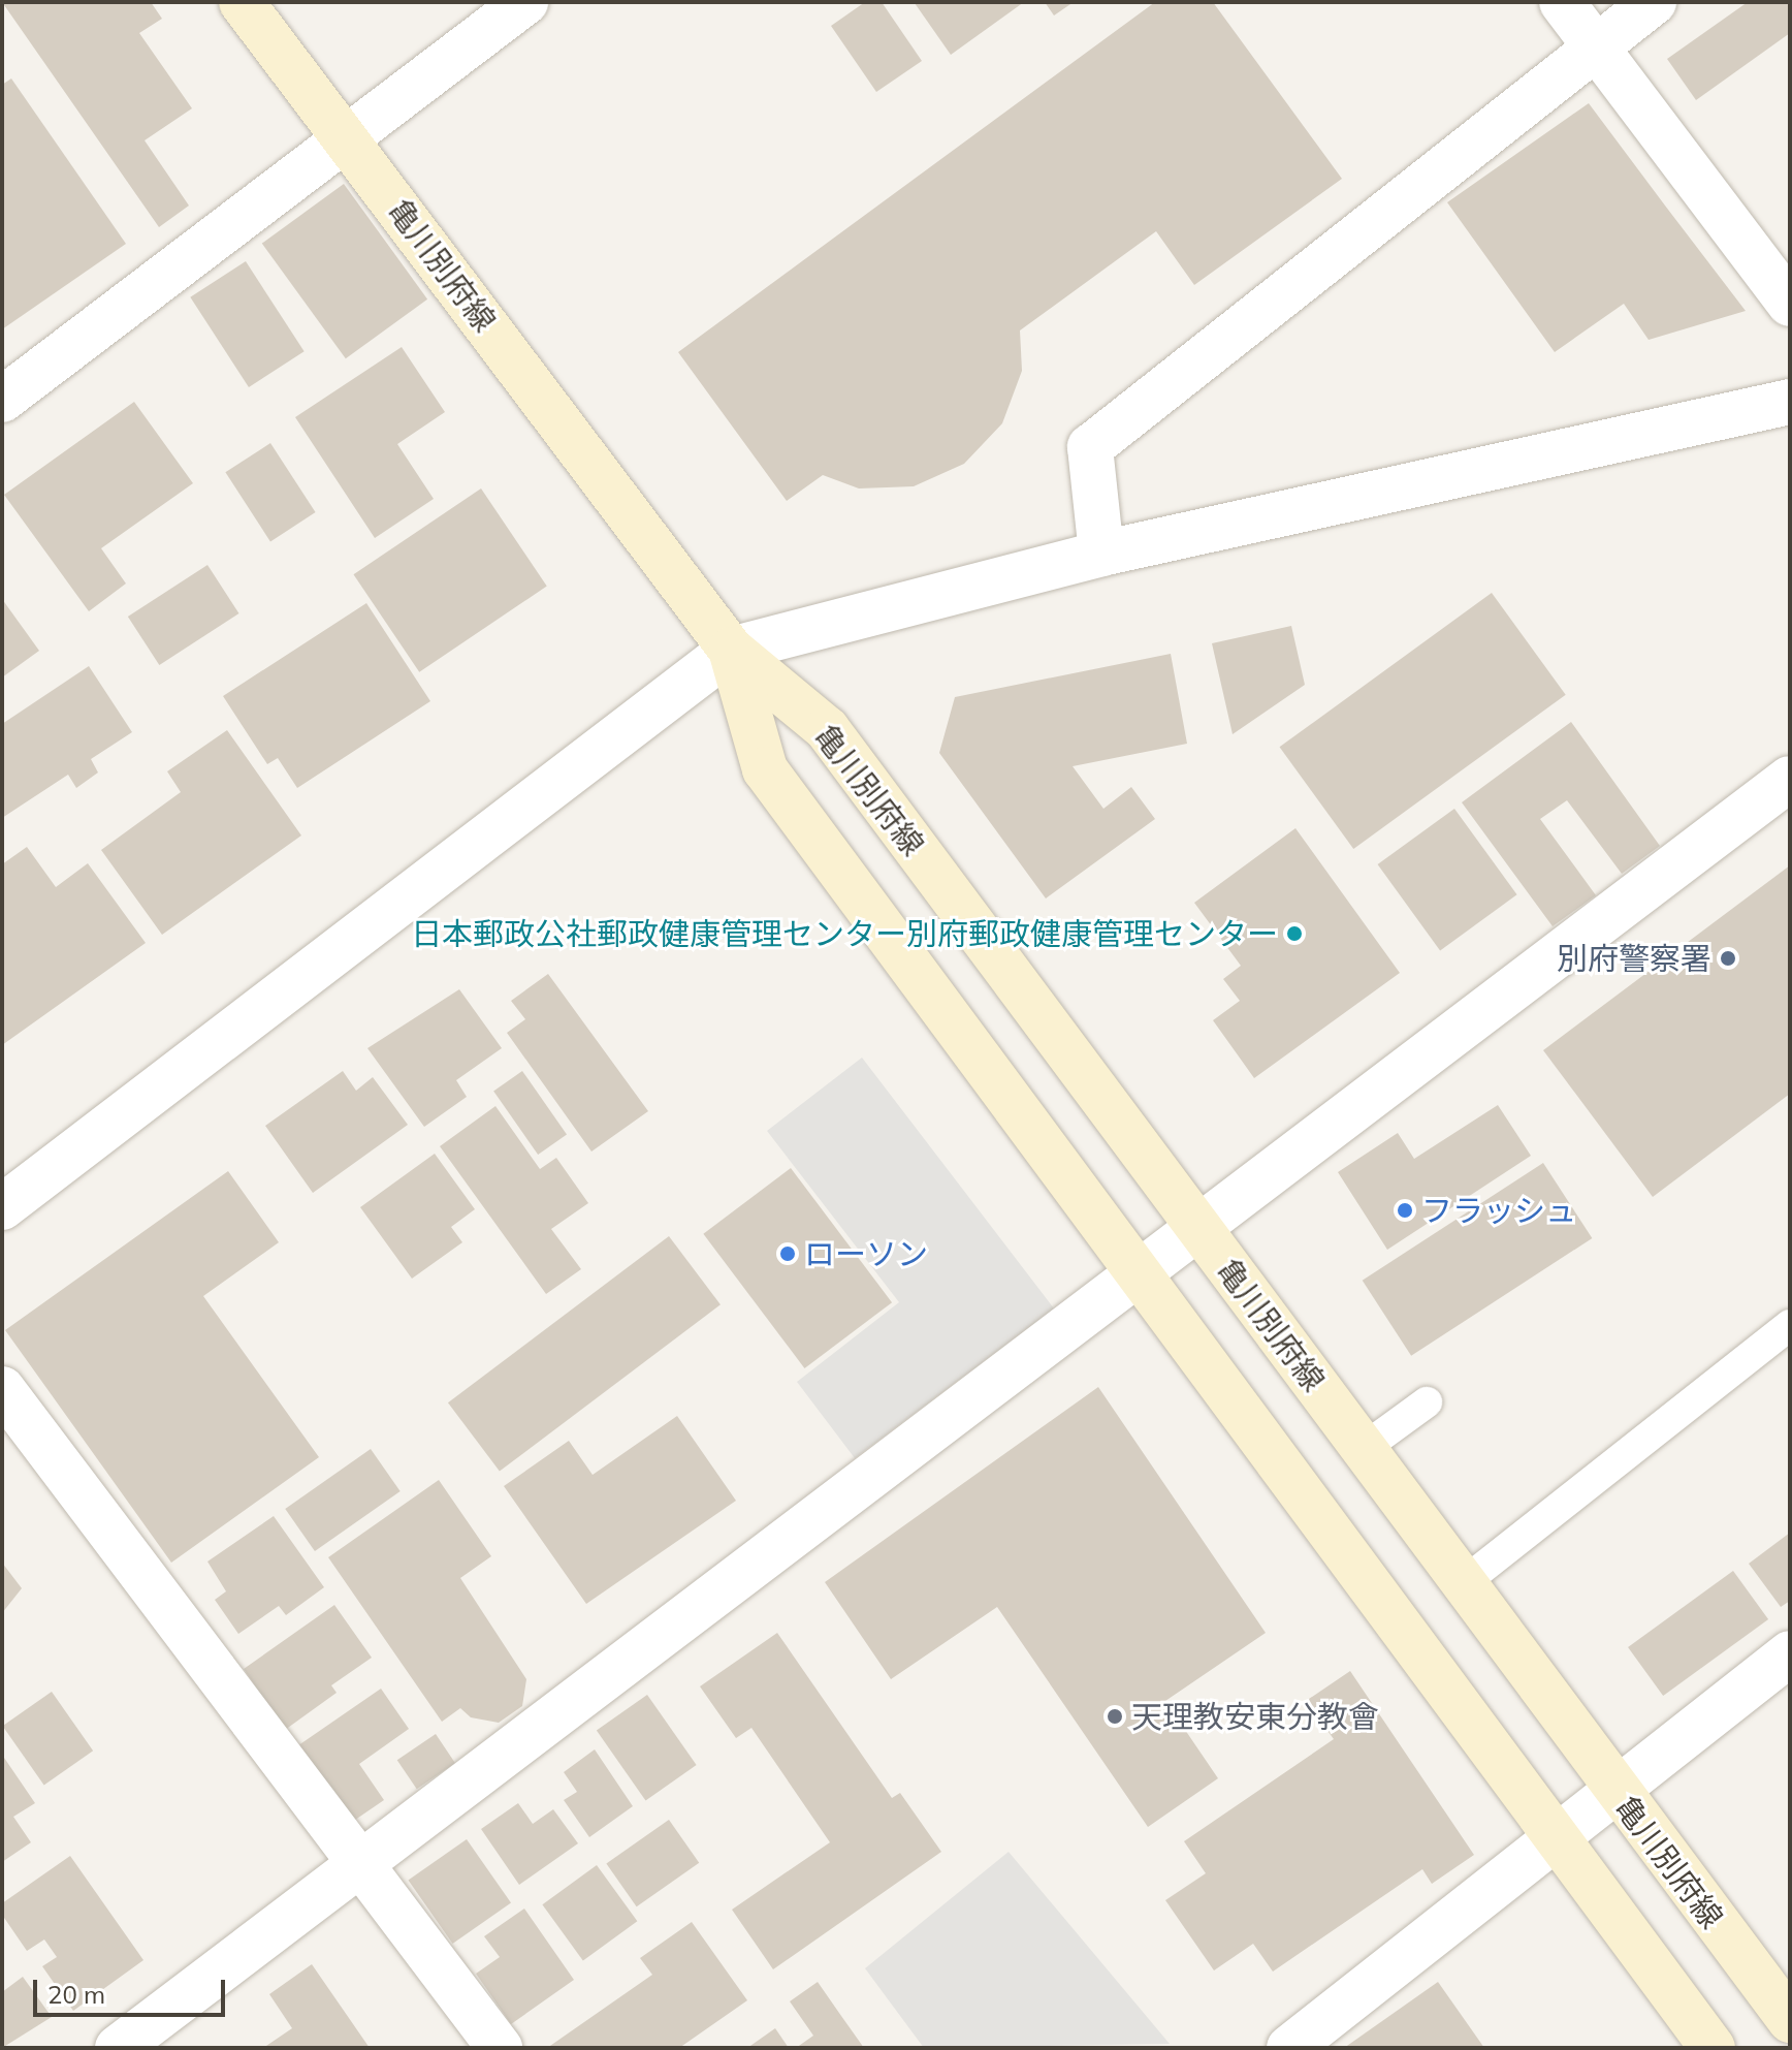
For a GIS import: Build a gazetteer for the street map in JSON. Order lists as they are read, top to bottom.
{
  "streets": {
    "main road": ["亀川別府線"]
  },
  "places": [
    "日本郵政公社郵政健康管理センター別府郵政健康管理センター",
    "別府警察署",
    "フラッシュ",
    "ローソン",
    "天理教安東分教會"
  ],
  "scale_bar": "20 m"
}
